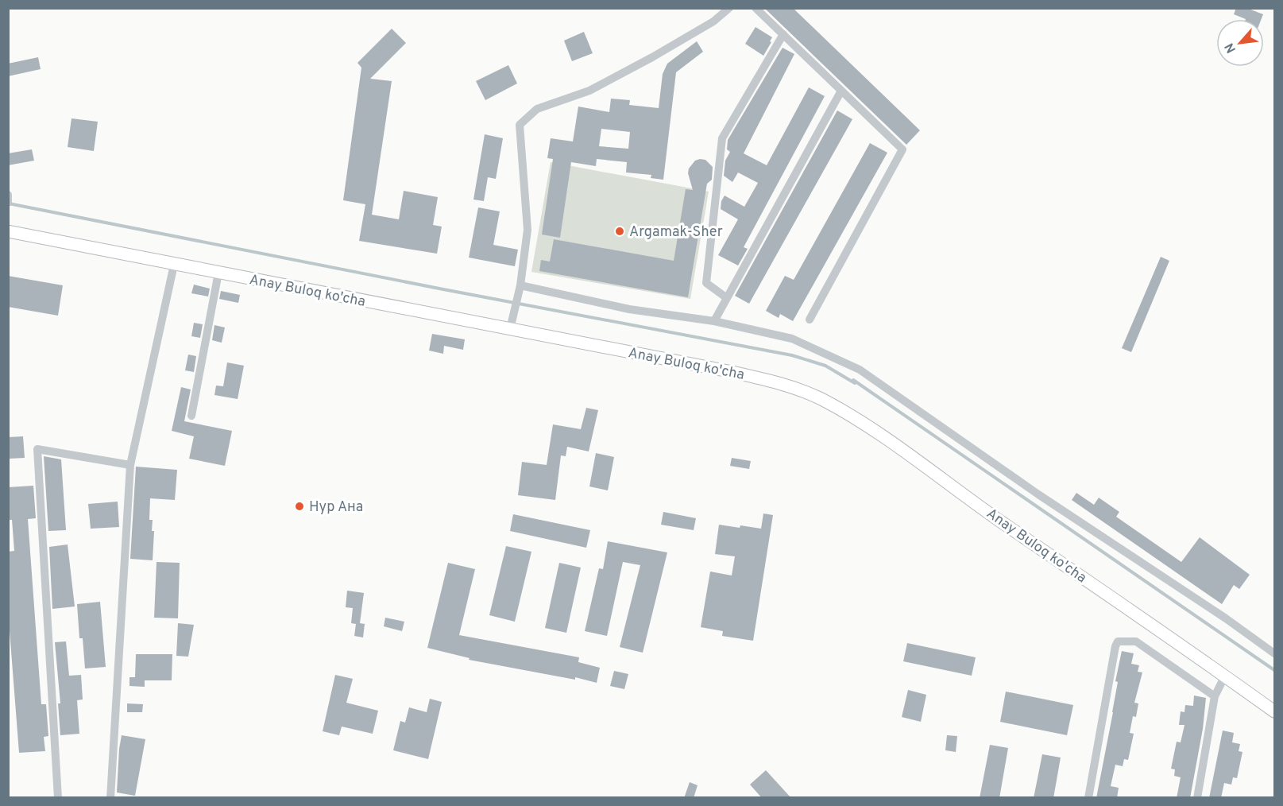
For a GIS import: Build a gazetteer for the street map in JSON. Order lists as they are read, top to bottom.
{
  "streets": {
    "main road": ["Anay Buloq ko'cha"]
  },
  "places": ["Argamak-Sher", "Нур Ана"],
  "north": "bottom left"
}
